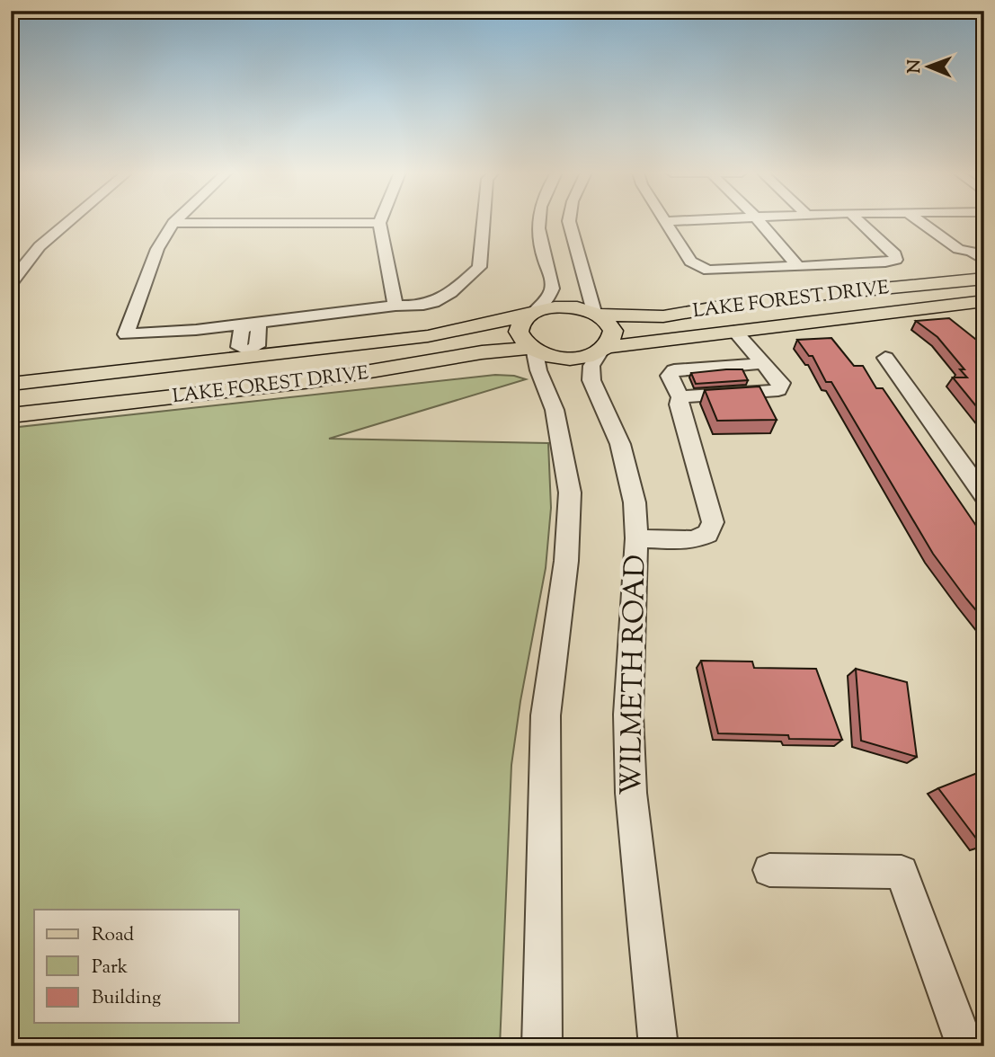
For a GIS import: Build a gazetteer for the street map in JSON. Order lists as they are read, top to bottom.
{
  "streets": {
    "main road": ["LAKE FOREST DRIVE"],
    "street": ["WILMETH ROAD"]
  },
  "crossings": [
    ["LAKE FOREST DRIVE", "WILMETH ROAD"]
  ],
  "legend": ["Road", "Park", "Building"],
  "north": "left"
}
